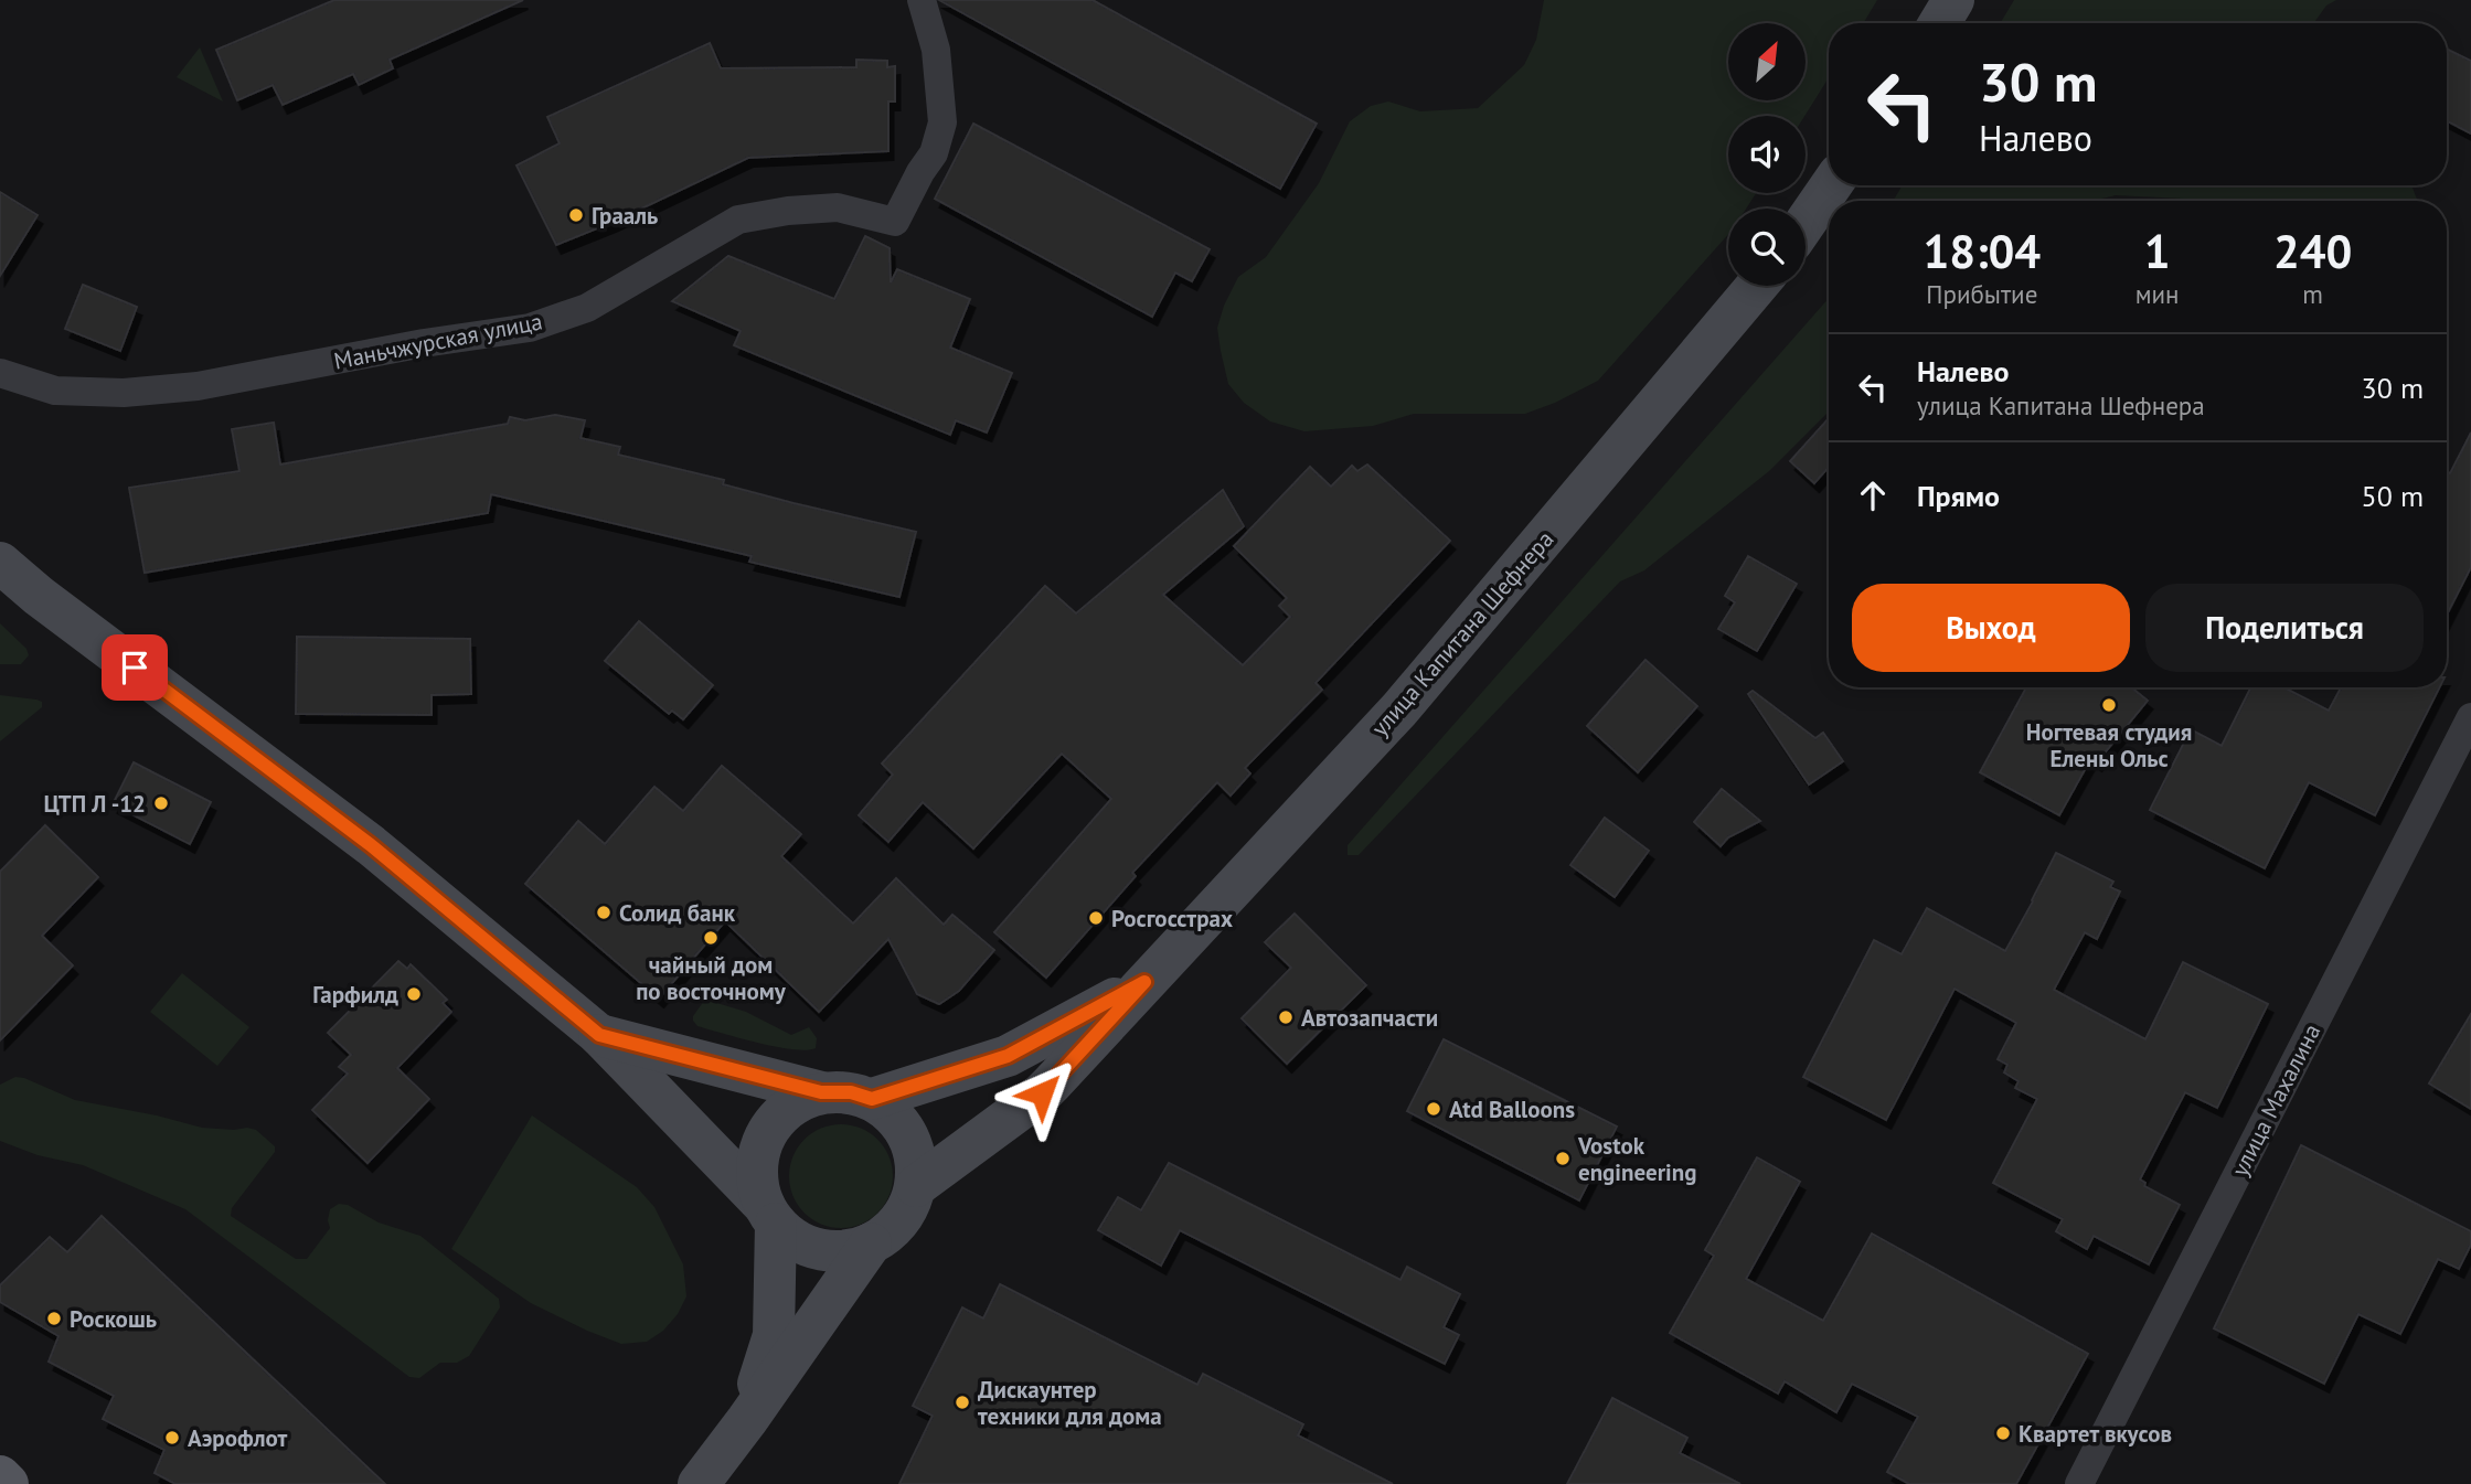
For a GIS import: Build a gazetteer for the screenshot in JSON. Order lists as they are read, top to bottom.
{
  "streets": {
    "main road": ["улица Капитана Шефнера"],
    "street": ["Маньчжурская улица", "улица Махалина"]
  },
  "places": [
    "Грааль",
    "Ногтевая студия Елены Ольс",
    "ЦТП Л -12",
    "Солид банк",
    "Росгосстрах",
    "чайный дом по восточному",
    "Гарфилд",
    "Автозапчасти",
    "Atd Balloons",
    "Vostok engineering",
    "Роскошь",
    "Дискаунтер техники для дома",
    "Квартет вкусов",
    "Аэрофлот"
  ],
  "north": "top right",
  "page": {
    "turn": ["30 m", "Налево"],
    "eta": [
      "18:04",
      "Прибытие",
      "1",
      "мин",
      "240",
      "m"
    ],
    "list": [
      {
        "name": "Налево",
        "note": "улица Капитана Шефнера",
        "value": "30 m"
      },
      {
        "name": "Прямо",
        "value": "50 m"
      }
    ],
    "buttons": ["Выход", "Поделиться"]
  }
}
